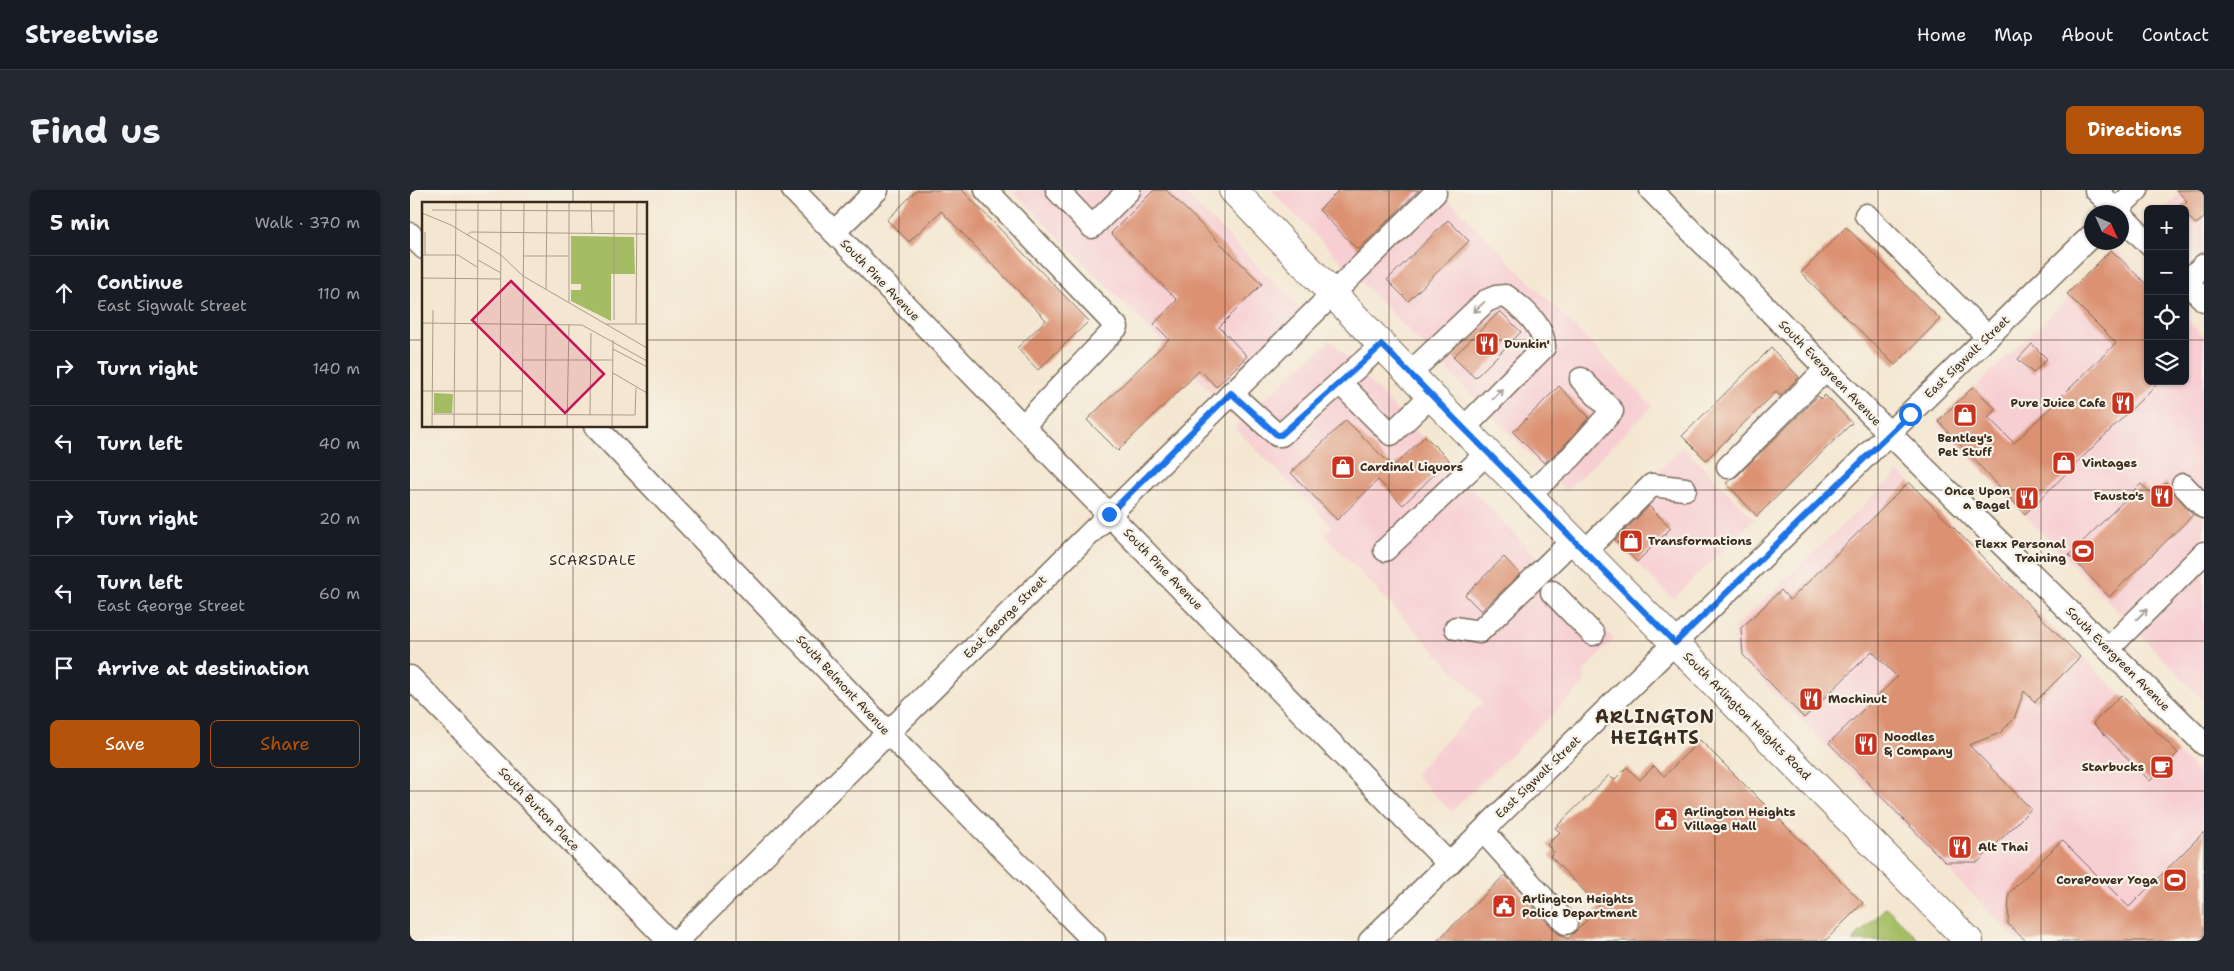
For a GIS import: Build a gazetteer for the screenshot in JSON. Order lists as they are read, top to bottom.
{
  "streets": {
    "main road": ["South Arlington Heights Road"],
    "street": [
      "South Pine Avenue",
      "East Sigwalt Street",
      "South Evergreen Avenue",
      "East George Street",
      "South Belmont Avenue",
      "South Burton Place"
    ]
  },
  "crossings": [
    ["South Pine Avenue", "East Sigwalt Street"],
    ["South Pine Avenue", "East George Street"],
    ["East Sigwalt Street", "South Evergreen Avenue"],
    ["East Sigwalt Street", "South Arlington Heights Road"],
    ["East George Street", "South Belmont Avenue"],
    ["East George Street", "South Arlington Heights Road"]
  ],
  "districts": ["SCARSDALE", "ARLINGTON HEIGHTS"],
  "places": {
    "restaurant": [
      "Dunkin'",
      "Pure Juice Cafe",
      "Fausto's",
      "Once Upon a Bagel",
      "Mochinut",
      "Noodles & Company",
      "Alt Thai"
    ],
    "shop": [
      "Bentley's Pet Stuff",
      "Vintages",
      "Cardinal Liquors",
      "Transformations"
    ],
    "sports": ["Flexx Personal Training", "CorePower Yoga"],
    "cafe": ["Starbucks"],
    "public building": ["Arlington Heights Village Hall", "Arlington Heights Police Department"]
  },
  "north": "bottom right",
  "page": {
    "header": "Streetwise",
    "nav": [
      "Home",
      "Map",
      "About",
      "Contact"
    ],
    "buttons": [
      "Directions",
      ["Save", "Share"]
    ],
    "title": "Find us",
    "heading": ["5 min", "Walk · 370 m"],
    "map_buttons": ["+", "−"],
    "list": [
      ["Continue", "East Sigwalt Street", "110 m"],
      ["Turn right", "140 m"],
      ["Turn left", "40 m"],
      ["Turn right", "20 m"],
      ["Turn left", "East George Street", "60 m"],
      "Arrive at destination"
    ]
  }
}
